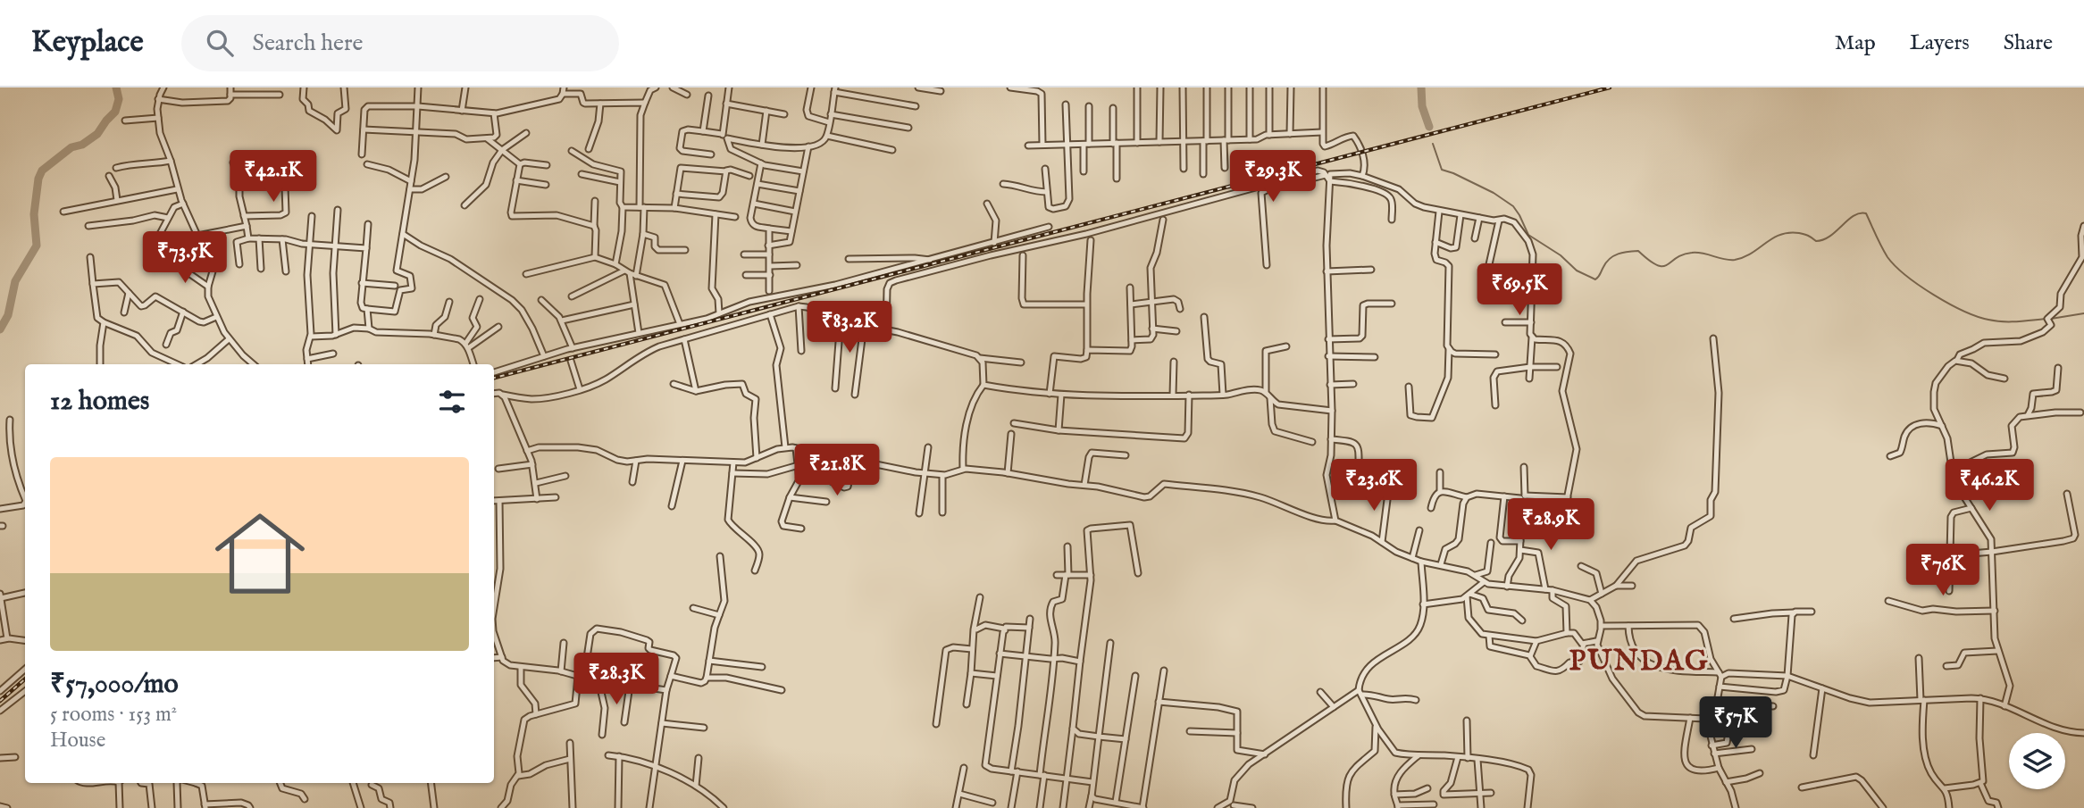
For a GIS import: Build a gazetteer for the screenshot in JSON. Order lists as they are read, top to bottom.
{
  "districts": ["PUNDAG"],
  "page": {
    "header": "Keyplace",
    "search": "Search here",
    "nav": ["Map", "Layers", "Share"],
    "price": [
      "₹42.1K",
      "₹29.3K",
      "₹73.5K",
      "₹69.5K",
      "₹83.2K",
      "₹21.8K",
      "₹23.6K",
      "₹46.2K",
      "₹28.9K",
      "₹76K",
      "₹28.3K",
      "₹57K"
    ],
    "heading": "12 homes",
    "list": [
      {
        "name": "₹57,000/mo",
        "note": "5 rooms · 153 m² · House"
      }
    ]
  }
}
